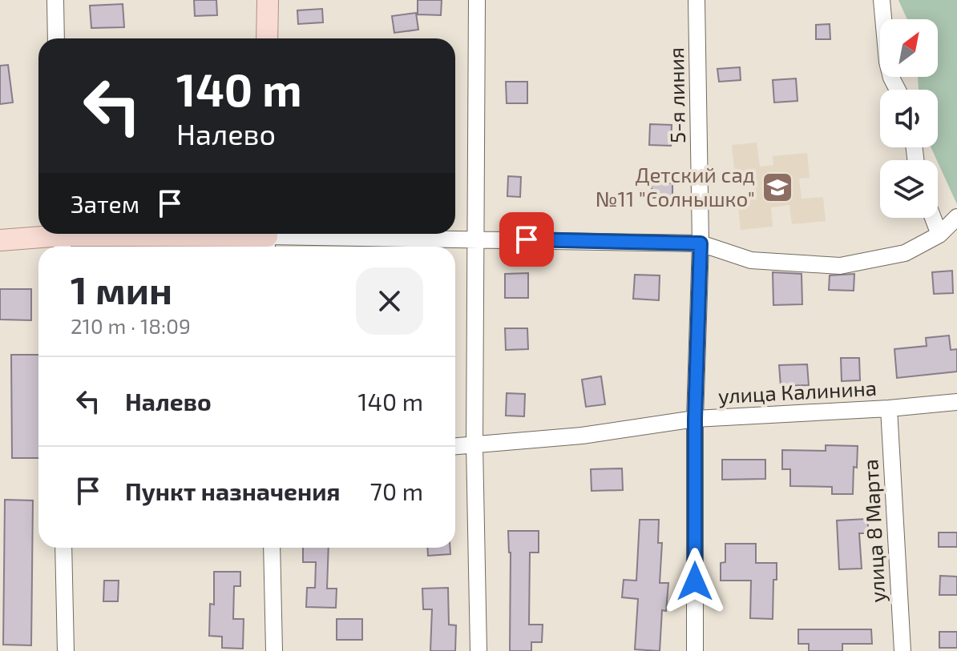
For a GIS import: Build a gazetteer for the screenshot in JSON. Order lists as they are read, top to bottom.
{
  "streets": {
    "street": ["5-я линия", "улица Калинина", "улица 8 Марта"]
  },
  "crossings": [
    ["5-я линия", "улица Калинина"],
    ["улица Калинина", "улица 8 Марта"]
  ],
  "places": {
    "school or university": ["Детский сад №11 \"Солнышко\""]
  },
  "north": "top right",
  "page": {
    "turn": ["140 m", "Налево"],
    "then": "Затем",
    "heading": ["1 мин", "210 m · 18:09"],
    "list": [
      {
        "name": "Налево",
        "value": "140 m"
      },
      {
        "name": "Пункт назначения",
        "value": "70 m"
      }
    ]
  }
}
